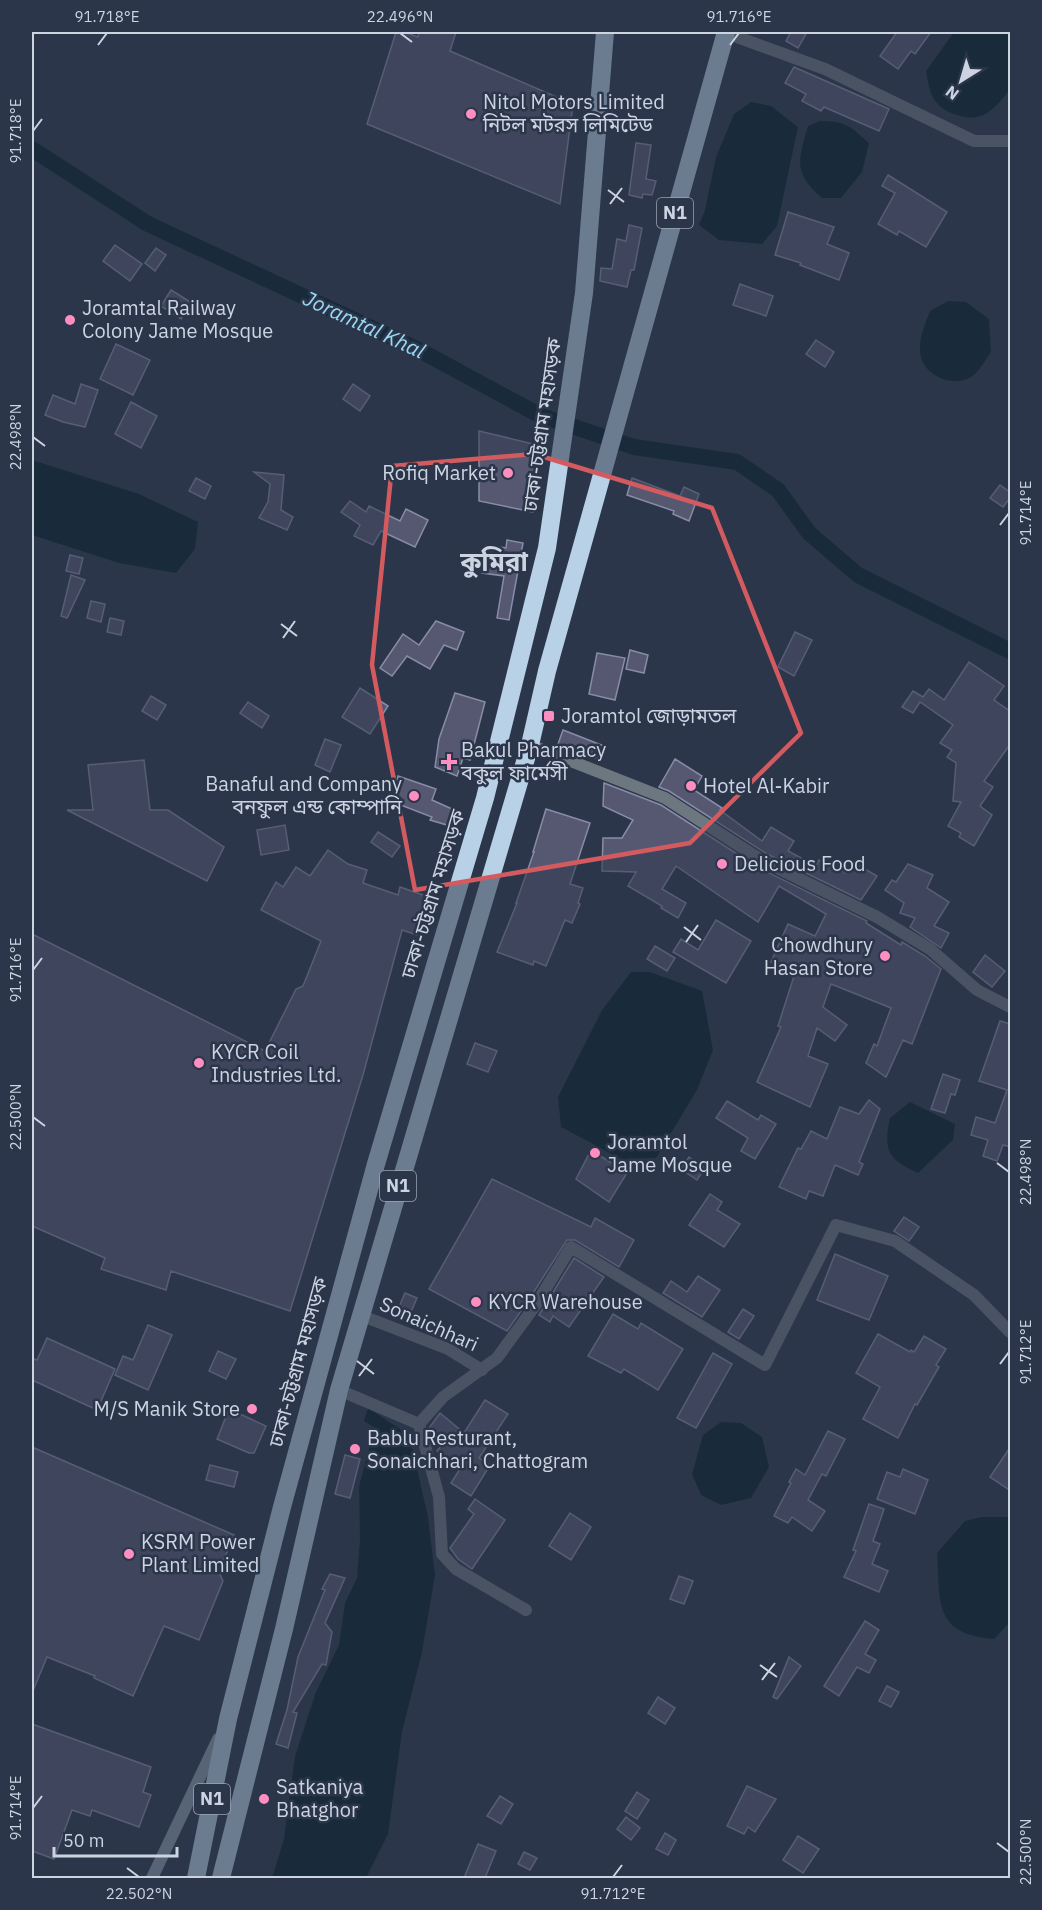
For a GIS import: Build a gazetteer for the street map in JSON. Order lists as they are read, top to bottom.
{
  "streets": {
    "highway": ["N1", "ঢাকা-চট্টগ্রাম মহাসড়ক"],
    "street": ["Sonaichhari"]
  },
  "crossings": [
    ["N1", "Sonaichhari"]
  ],
  "districts": ["কুমিরা"],
  "water": ["Joramtal Khal"],
  "places": {
    "other": [
      "Nitol Motors Limited নিটল মটরস লিমিটেড",
      "Joramtal Railway Colony Jame Mosque",
      "Rofiq Market",
      "Hotel Al-Kabir",
      "Banaful and Company বনফুল এন্ড কোম্পানি",
      "Delicious Food",
      "Chowdhury Hasan Store",
      "KYCR Coil Industries Ltd.",
      "Joramtol Jame Mosque",
      "KYCR Warehouse",
      "M/S Manik Store",
      "Bablu Resturant, Sonaichhari, Chattogram",
      "KSRM Power Plant Limited",
      "Satkaniya Bhatghor"
    ],
    "transit": ["Joramtol জোড়ামতল"],
    "health": ["Bakul Pharmacy বকুল ফার্মেসী"]
  },
  "scale_bar": "50 m",
  "north": "bottom left",
  "coordinates": [
    "91.718°E",
    "22.496°N",
    "91.716°E",
    "22.498°N",
    "91.714°E",
    "22.500°N",
    "91.712°E",
    "22.502°N"
  ]
}
